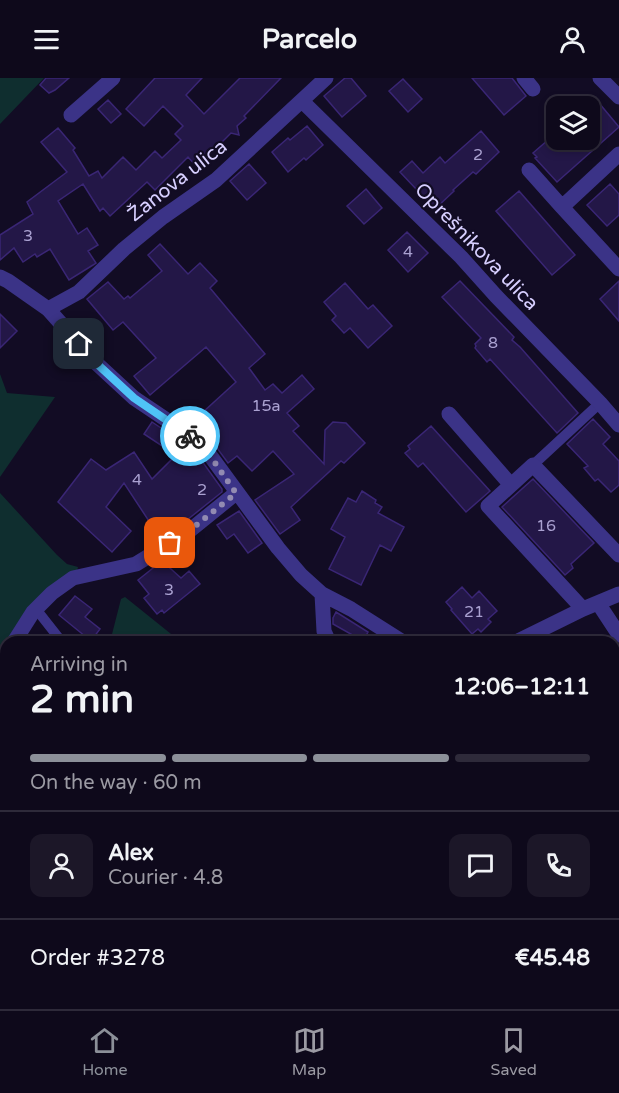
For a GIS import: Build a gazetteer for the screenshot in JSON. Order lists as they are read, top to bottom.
{
  "streets": {
    "street": ["Žanova ulica", "Oprešnikova ulica"]
  },
  "crossings": [
    ["Žanova ulica", "Oprešnikova ulica"]
  ],
  "house_numbers": [
    "2",
    "3",
    "4",
    "8",
    "15a",
    "4",
    "2",
    "16",
    "3",
    "21"
  ],
  "page": {
    "header": "Parcelo",
    "heading": ["2 min", "Arriving in", "12:06–12:11"],
    "panel": [
      "Alex",
      "Courier · 4.8",
      "Order #3278",
      "€45.48"
    ],
    "bar": "On the way · 60 m",
    "tabs": ["Home", "Map", "Saved"]
  }
}
